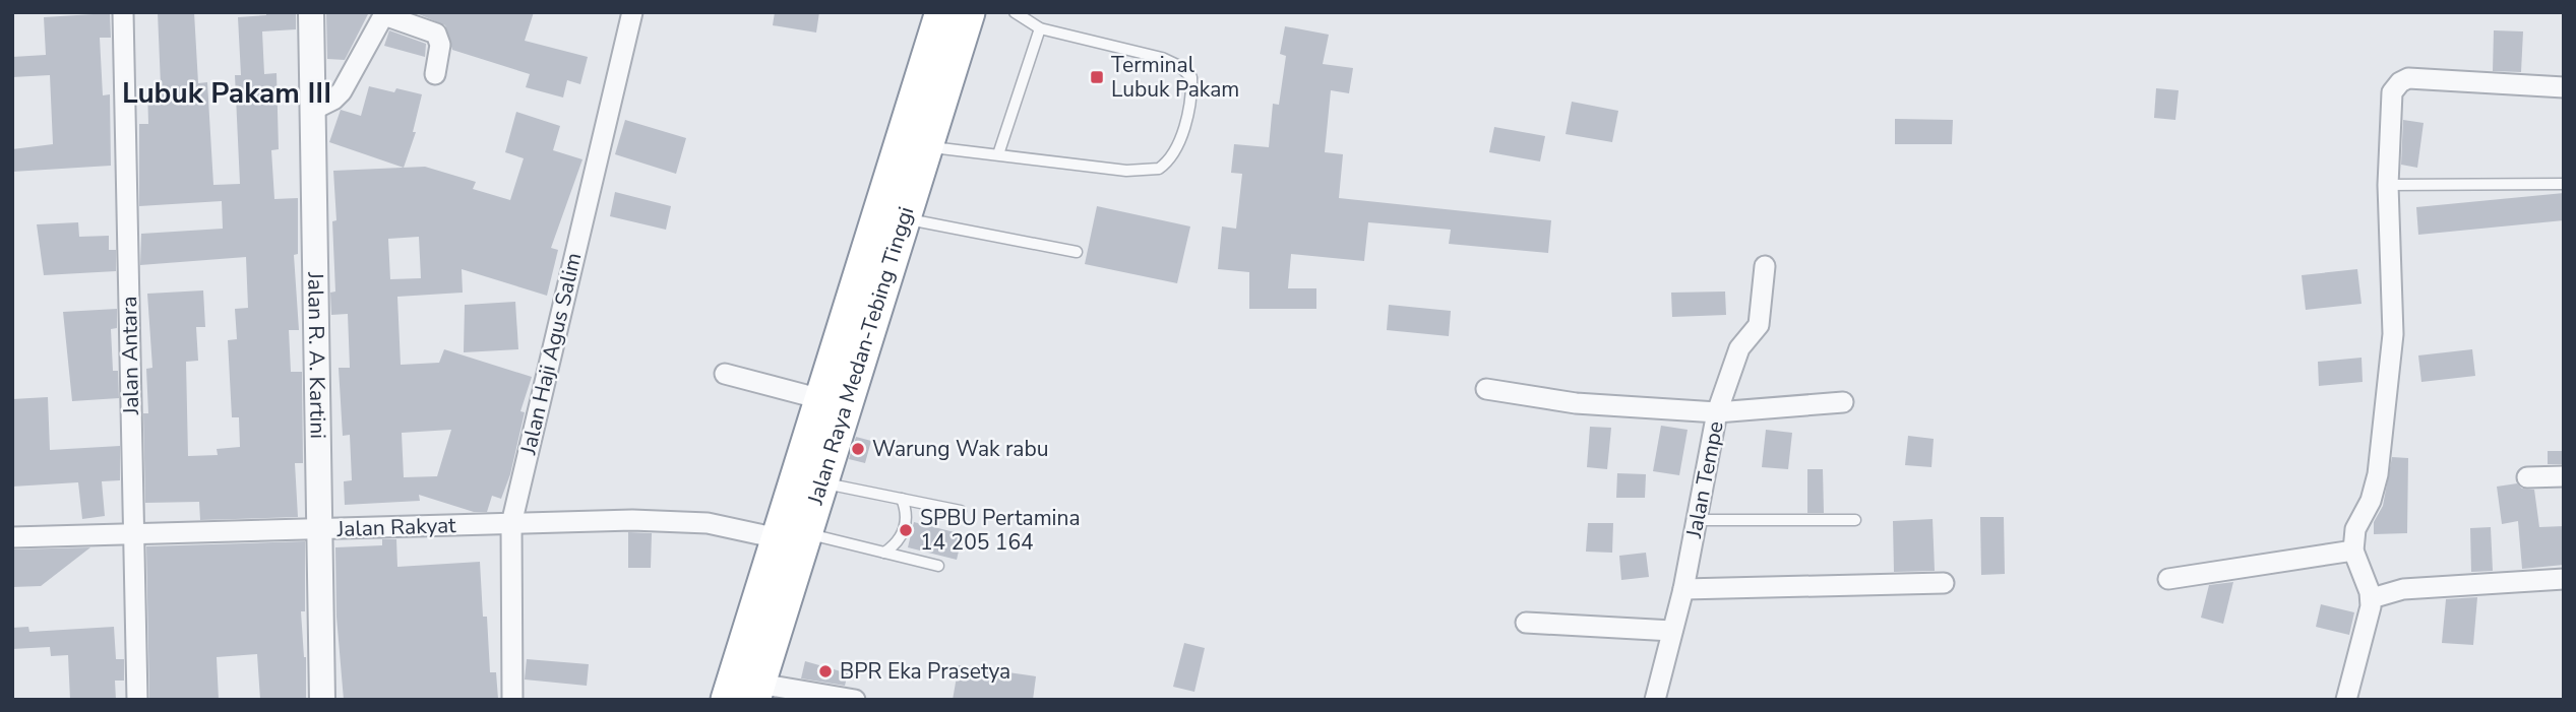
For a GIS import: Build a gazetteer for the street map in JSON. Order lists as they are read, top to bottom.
{
  "streets": {
    "highway": ["Jalan Raya Medan-Tebing Tinggi"],
    "street": [
      "Jalan Haji Agus Salim",
      "Jalan Antara",
      "Jalan R. A. Kartini",
      "Jalan Tempe",
      "Jalan Rakyat"
    ]
  },
  "crossings": [
    ["Jalan Haji Agus Salim", "Jalan Rakyat"],
    ["Jalan Antara", "Jalan Rakyat"],
    ["Jalan R. A. Kartini", "Jalan Rakyat"],
    ["Jalan Raya Medan-Tebing Tinggi", "Jalan Rakyat"]
  ],
  "districts": ["Lubuk Pakam III"],
  "places": {
    "transit": ["Terminal Lubuk Pakam"],
    "other": ["Warung Wak rabu", "SPBU Pertamina 14 205 164", "BPR Eka Prasetya"]
  }
}
